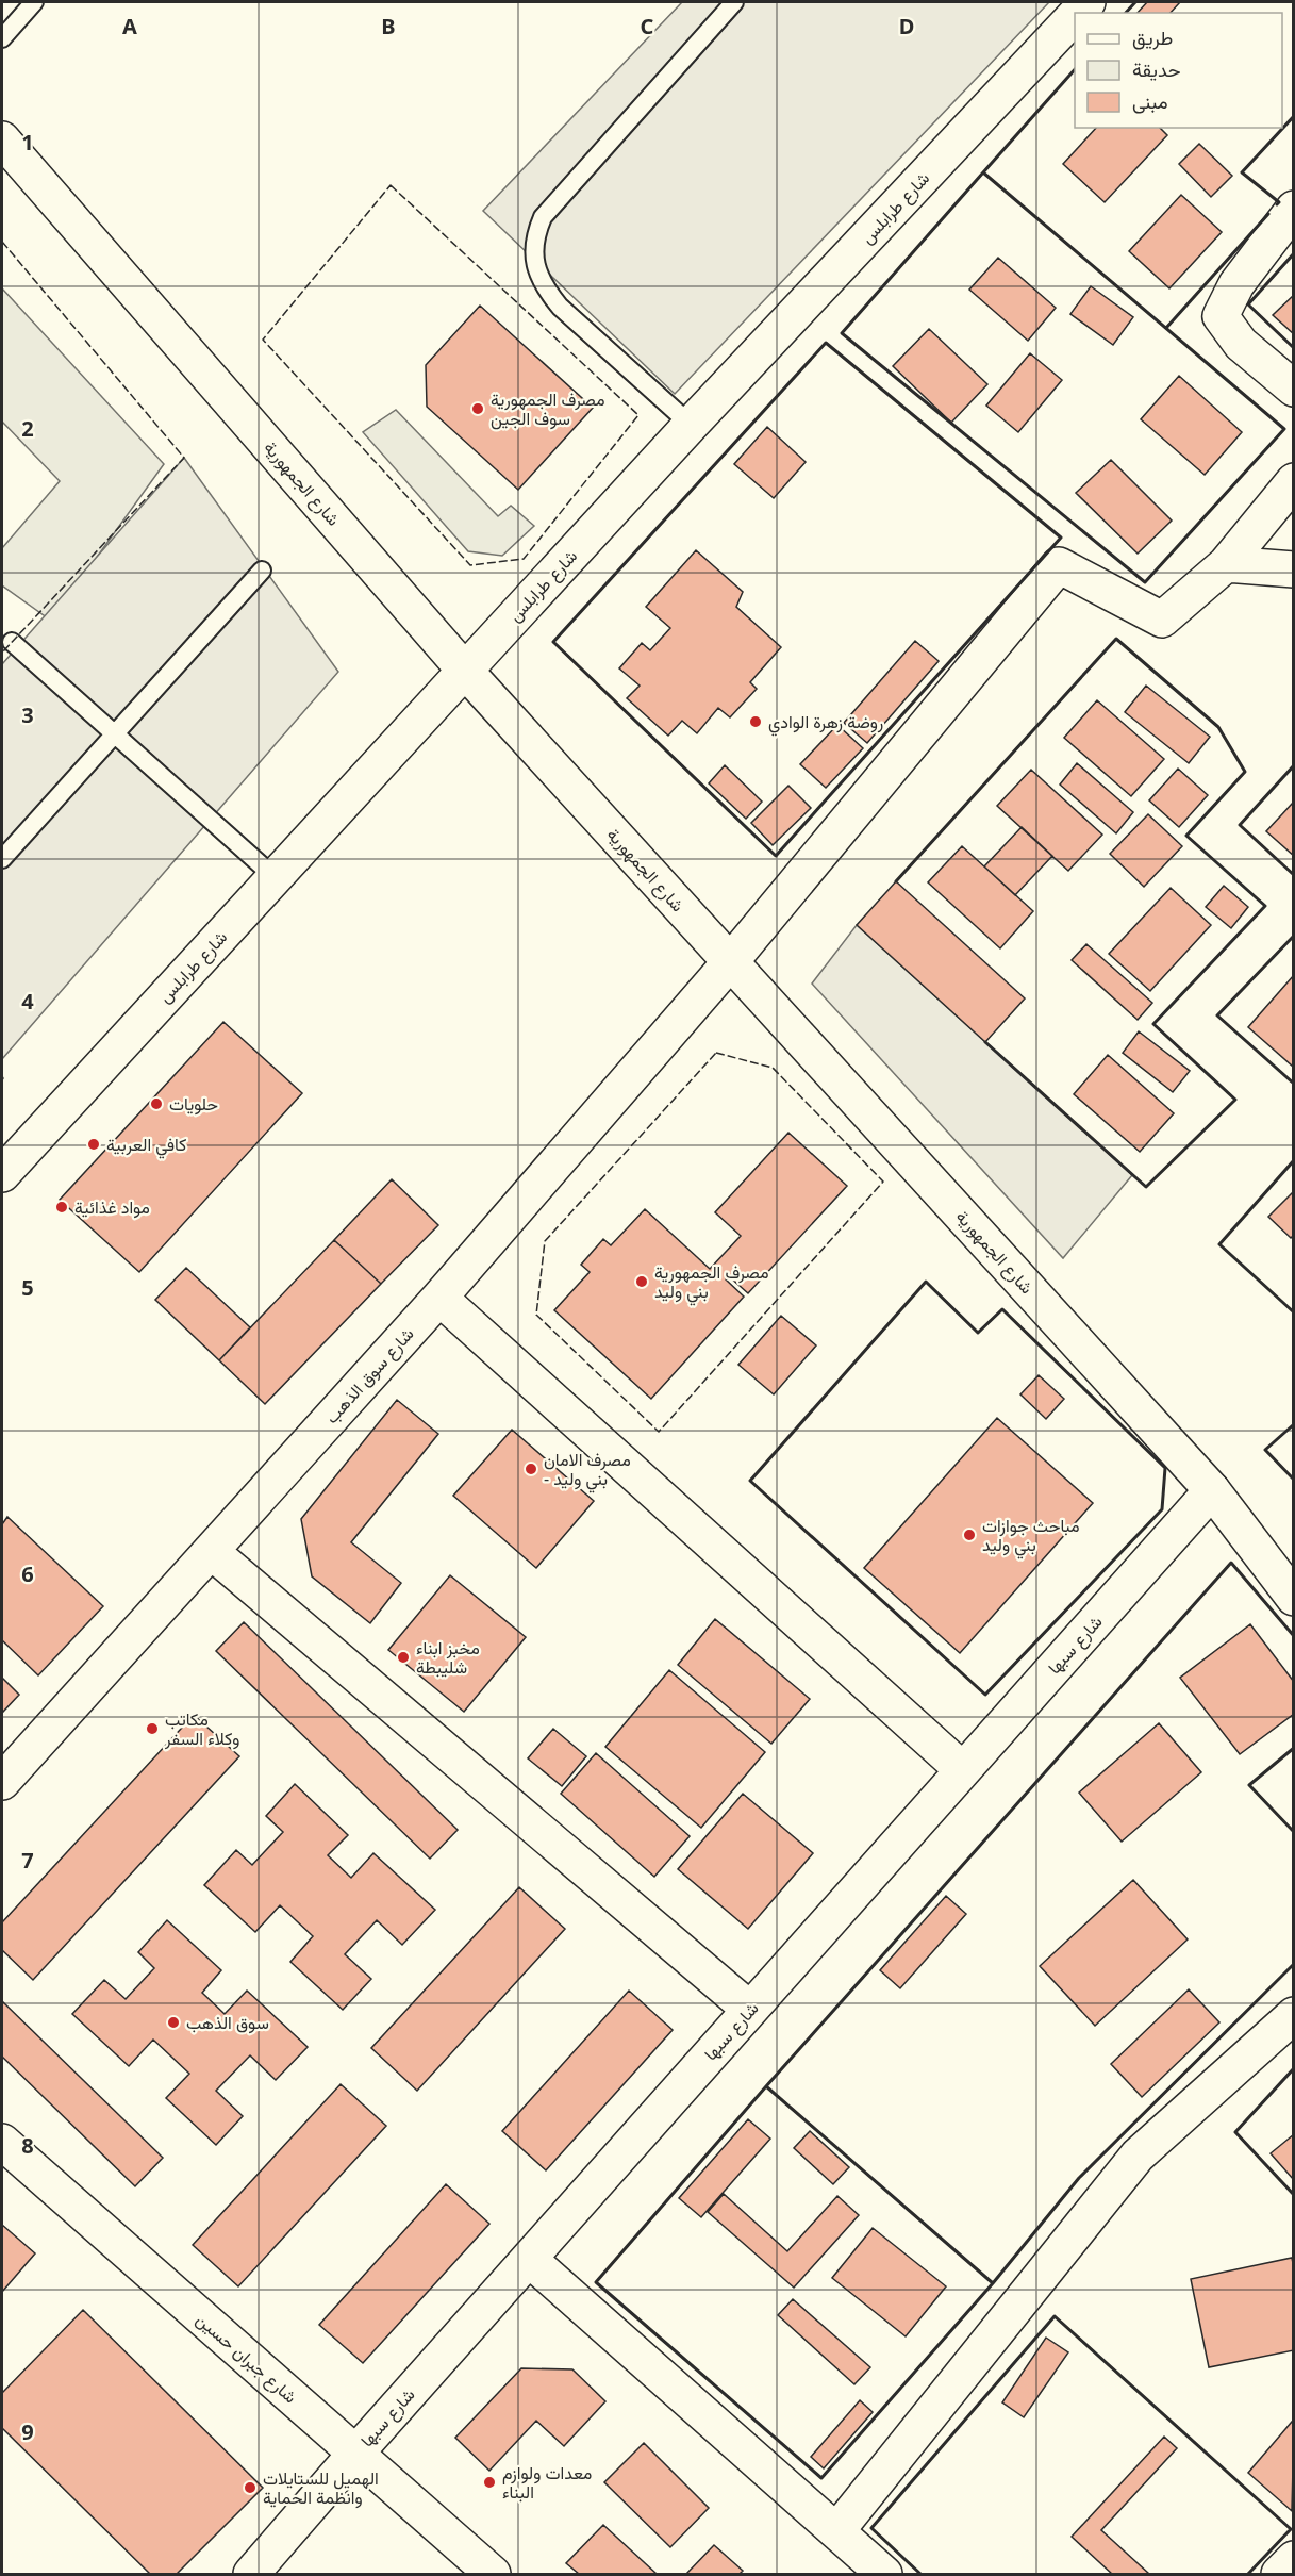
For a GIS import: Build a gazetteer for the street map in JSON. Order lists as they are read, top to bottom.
{
  "streets": {
    "street": [
      "شارع طرابلس",
      "شارع الجمهورية",
      "شارع سوق الذهب",
      "شارع سبها",
      "شارع جبران حسين"
    ]
  },
  "crossings": [
    ["شارع طرابلس", "شارع الجمهورية"],
    ["شارع الجمهورية", "شارع سوق الذهب"],
    ["شارع الجمهورية", "شارع سبها"],
    ["شارع سبها", "شارع جبران حسين"]
  ],
  "places": [
    "مصرف الجمهورية سوف الجين",
    "روضة زهرة الوادي",
    "حلويات",
    "كافي العربية",
    "مواد غذائية",
    "مصرف الجمهورية بني وليد",
    "مصرف الامان - بني وليد",
    "مباحث جوازات بني وليد",
    "مخبز ابناء شليبطة",
    "مكاتب وكلاء السفر",
    "سوق الذهب",
    "معدات ولوازم البناء",
    "الهميل للستايلات وانظمة الحماية"
  ],
  "legend": ["طريق", "حديقة", "مبنى"],
  "grid": {
    "columns": [
      "A",
      "B",
      "C",
      "D"
    ],
    "rows": [
      "1",
      "2",
      "3",
      "4",
      "5",
      "6",
      "7",
      "8",
      "9"
    ]
  }
}
